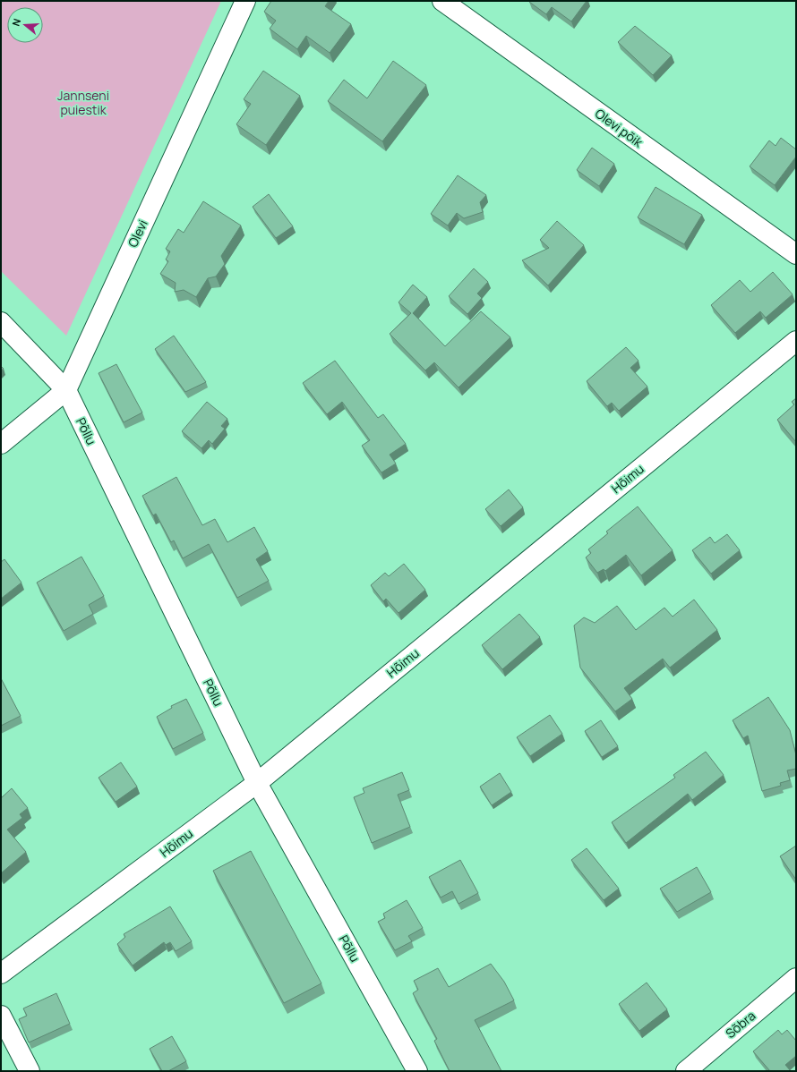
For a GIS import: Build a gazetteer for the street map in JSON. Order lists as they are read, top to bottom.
{
  "streets": {
    "street": [
      "Olevi põik",
      "Olevi",
      "Põllu",
      "Hõimu",
      "Sõbra"
    ]
  },
  "crossings": [
    ["Olevi", "Põllu"],
    ["Põllu", "Hõimu"]
  ],
  "parks": ["Jannseni puiestik"],
  "north": "left"
}
